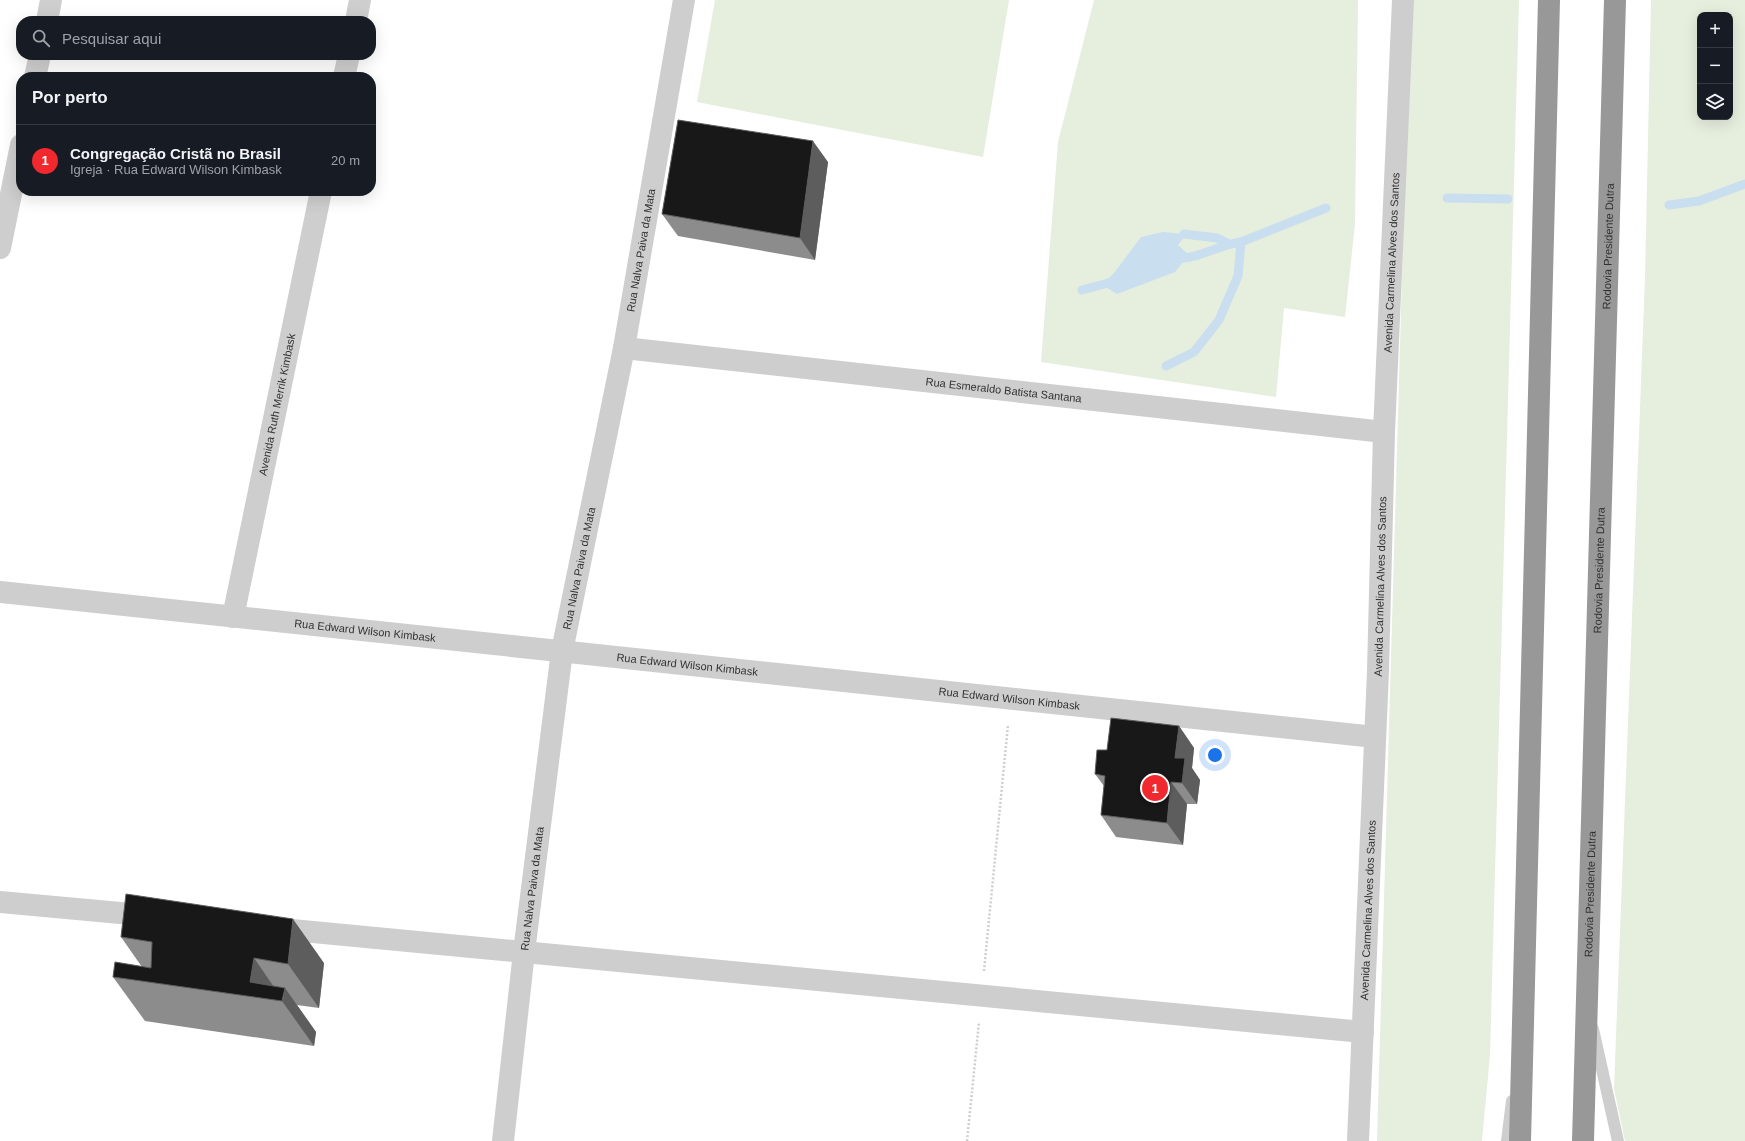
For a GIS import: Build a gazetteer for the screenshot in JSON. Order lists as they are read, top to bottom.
{
  "streets": {
    "highway": ["Rodovia Presidente Dutra"],
    "street": [
      "Rua Nalva Paiva da Mata",
      "Avenida Carmelina Alves dos Santos",
      "Rua Esmeraldo Batista Santana",
      "Avenida Ruth Merrik Kimbask",
      "Rua Edward Wilson Kimbask"
    ]
  },
  "crossings": [
    ["Rua Nalva Paiva da Mata", "Rua Esmeraldo Batista Santana"],
    ["Rua Nalva Paiva da Mata", "Rua Edward Wilson Kimbask"],
    ["Avenida Carmelina Alves dos Santos", "Rua Esmeraldo Batista Santana"],
    ["Avenida Carmelina Alves dos Santos", "Rua Edward Wilson Kimbask"],
    ["Avenida Ruth Merrik Kimbask", "Rua Edward Wilson Kimbask"]
  ],
  "page": {
    "map_buttons": ["+", "−"],
    "search": "Pesquisar aqui",
    "heading": "Por perto",
    "list": [
      {
        "mark": "1",
        "name": "Congregação Cristã no Brasil",
        "note": "Igreja · Rua Edward Wilson Kimbask",
        "value": "20 m"
      }
    ],
    "pins": "1"
  }
}
